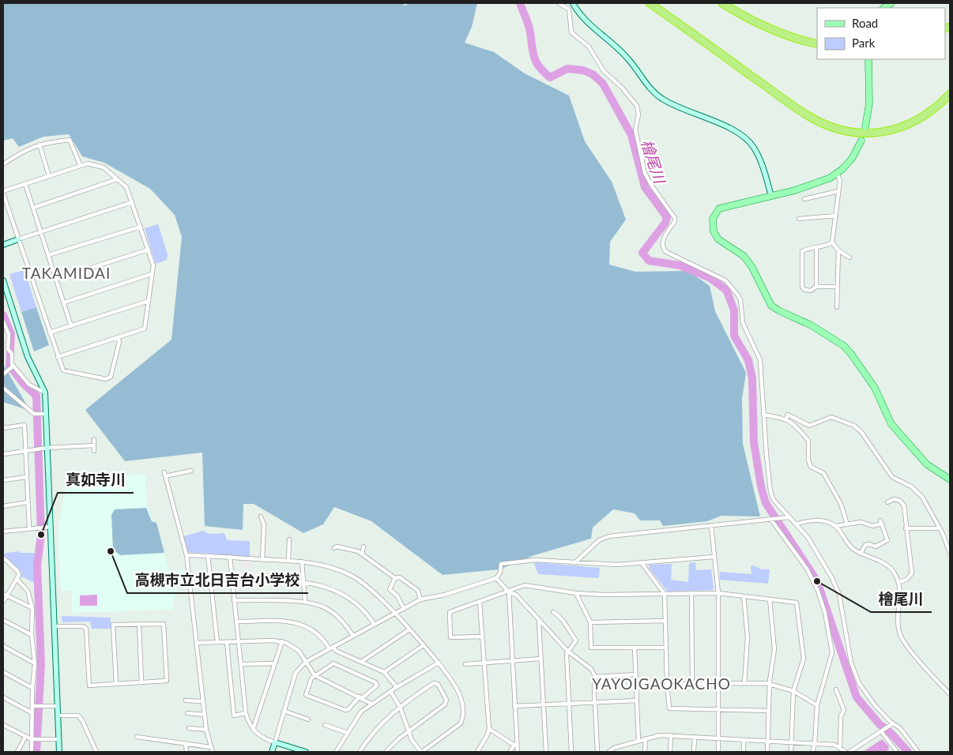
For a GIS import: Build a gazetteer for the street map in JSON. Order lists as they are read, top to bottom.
{
  "districts": ["TAKAMIDAI", "YAYOIGAOKACHO"],
  "water": ["檜尾川"],
  "places": ["真如寺川", "高槻市立北日吉台小学校", "檜尾川"],
  "legend": ["Road", "Park"]
}
